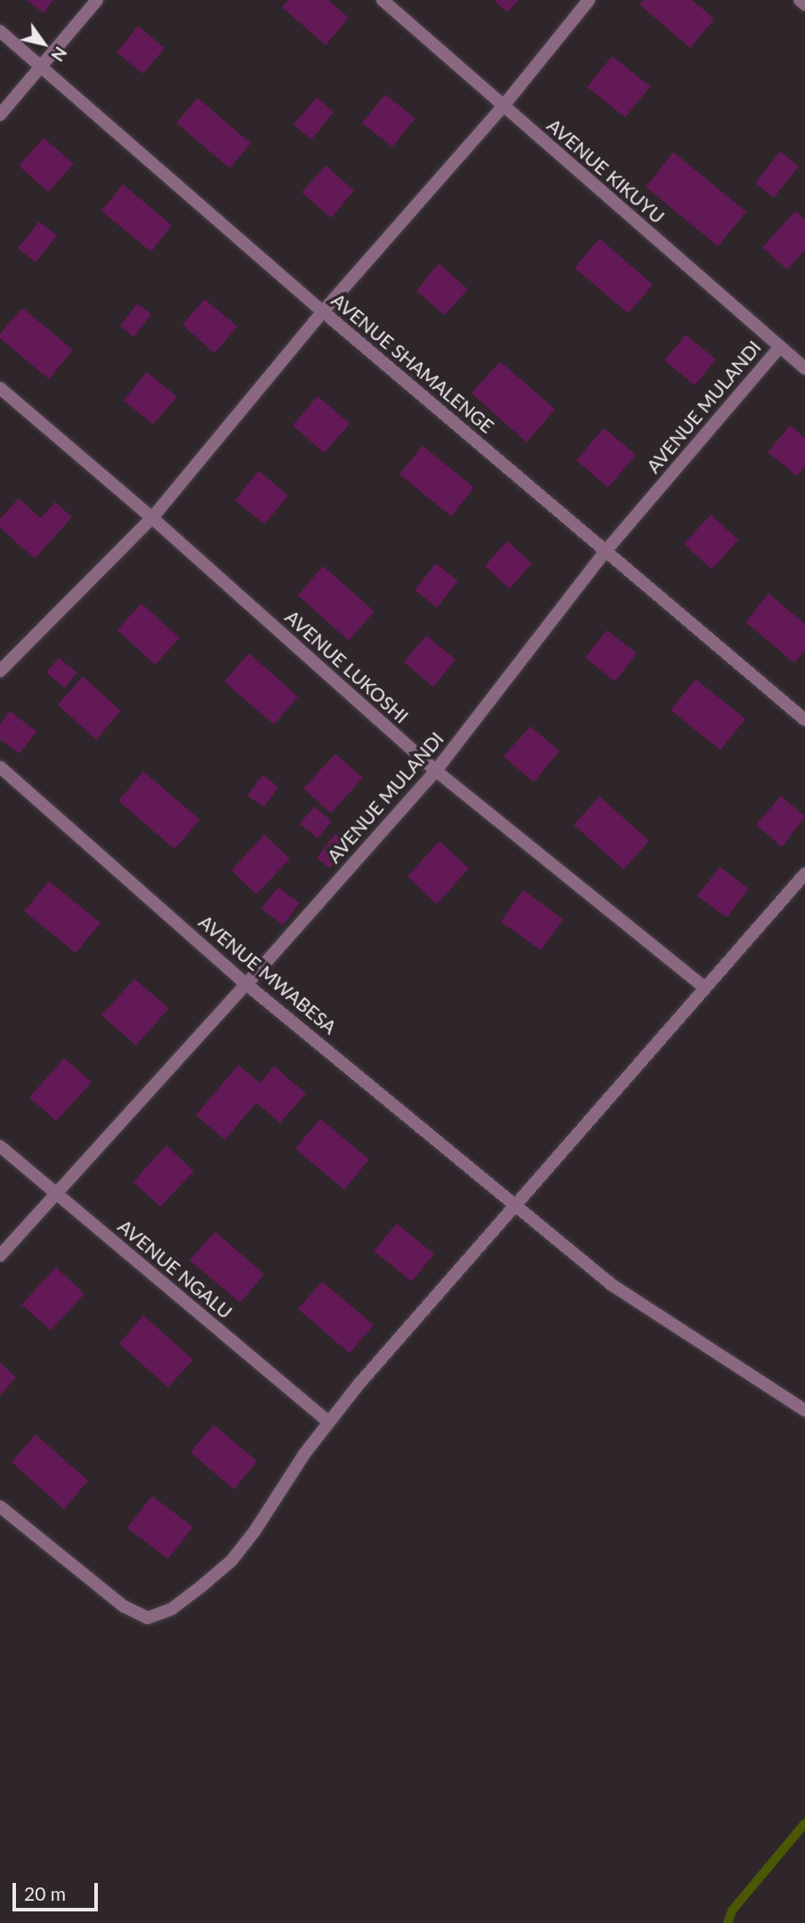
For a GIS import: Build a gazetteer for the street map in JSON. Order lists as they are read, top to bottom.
{
  "streets": {
    "street": [
      "AVENUE KIKUYU",
      "AVENUE SHAMALENGE",
      "AVENUE MULANDI",
      "AVENUE LUKOSHI",
      "AVENUE MWABESA",
      "AVENUE NGALU"
    ]
  },
  "crossings": [
    ["AVENUE KIKUYU", "AVENUE MULANDI"],
    ["AVENUE SHAMALENGE", "AVENUE MULANDI"],
    ["AVENUE MULANDI", "AVENUE LUKOSHI"],
    ["AVENUE MULANDI", "AVENUE MWABESA"],
    ["AVENUE MULANDI", "AVENUE NGALU"]
  ],
  "scale_bar": "20 m",
  "north": "bottom right"
}
